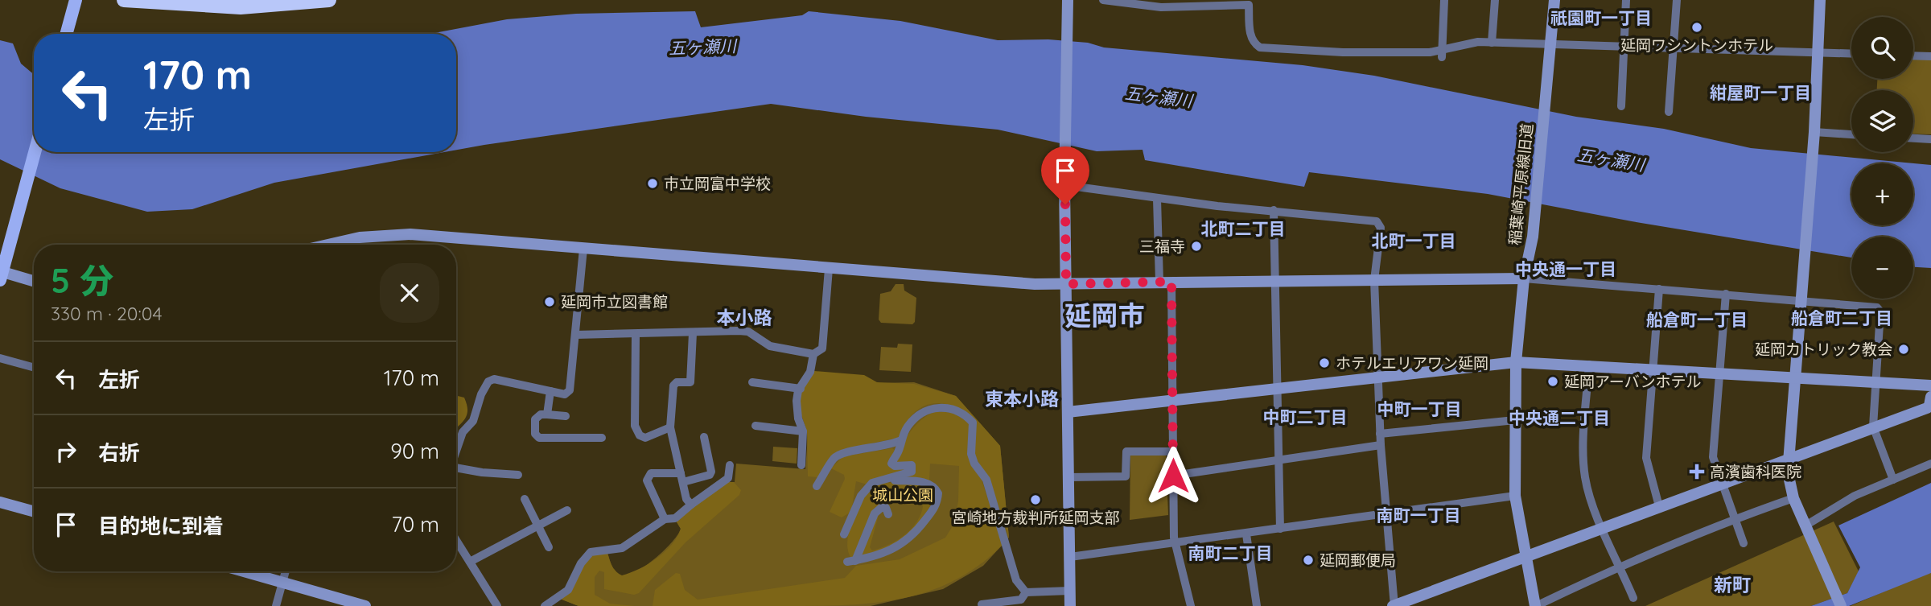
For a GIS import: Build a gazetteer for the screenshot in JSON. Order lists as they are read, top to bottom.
{
  "streets": {
    "street": ["稲葉崎平原線旧道"]
  },
  "districts": [
    "祇園町一丁目",
    "紺屋町一丁目",
    "北町二丁目",
    "北町一丁目",
    "中央通一丁目",
    "延岡市",
    "本小路",
    "船倉町二丁目",
    "船倉町一丁目",
    "東本小路",
    "中町一丁目",
    "中町二丁目",
    "中央通二丁目",
    "南町一丁目",
    "南町二丁目",
    "新町"
  ],
  "water": ["五ヶ瀬川"],
  "parks": ["城山公園"],
  "places": {
    "other": [
      "延岡ワシントンホテル",
      "市立岡富中学校",
      "三福寺",
      "延岡市立図書館",
      "延岡カトリック教会",
      "ホテルエリアワン延岡",
      "延岡アーバンホテル",
      "宮崎地方裁判所延岡支部",
      "延岡郵便局"
    ],
    "health": ["高濱歯科医院"]
  },
  "page": {
    "map_buttons": ["+", "−"],
    "turn": ["170 m", "左折"],
    "heading": ["5 分", "330 m · 20:04"],
    "list": [
      {
        "name": "左折",
        "value": "170 m"
      },
      {
        "name": "右折",
        "value": "90 m"
      },
      {
        "name": "目的地に到着",
        "value": "70 m"
      }
    ]
  }
}
